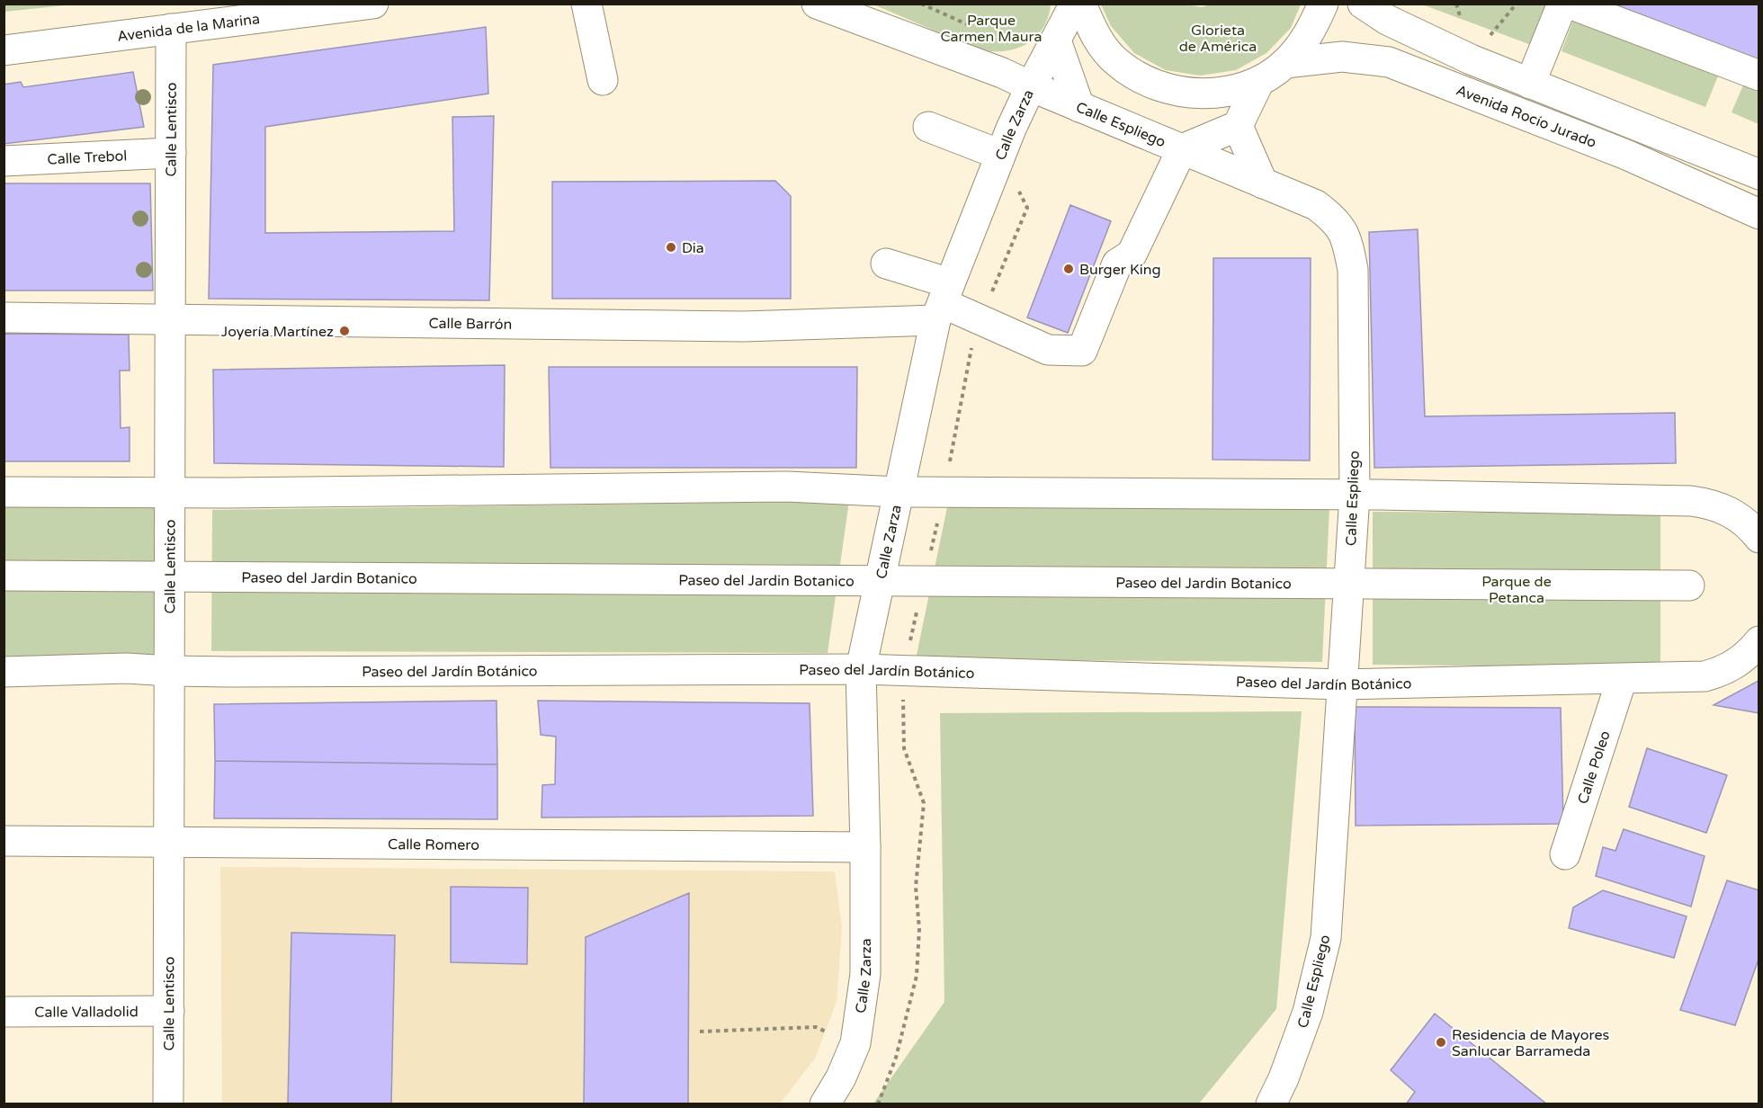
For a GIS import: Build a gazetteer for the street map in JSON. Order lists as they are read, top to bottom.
{
  "streets": {
    "street": [
      "Avenida de la Marina",
      "Avenida Rocío Jurado",
      "Calle Espliego",
      "Calle Zarza",
      "Calle Lentisco",
      "Calle Trebol",
      "Calle Barrón",
      "Paseo del Jardin Botanico",
      "Paseo del Jardín Botánico",
      "Calle Poleo",
      "Calle Romero",
      "Calle Valladolid"
    ]
  },
  "crossings": [
    ["Avenida de la Marina", "Calle Lentisco"],
    ["Calle Espliego", "Calle Zarza"],
    ["Calle Espliego", "Paseo del Jardin Botanico"],
    ["Calle Espliego", "Paseo del Jardín Botánico"],
    ["Calle Zarza", "Calle Barrón"],
    ["Calle Zarza", "Paseo del Jardin Botanico"],
    ["Calle Zarza", "Paseo del Jardín Botánico"],
    ["Calle Zarza", "Calle Romero"],
    ["Calle Lentisco", "Calle Trebol"],
    ["Calle Lentisco", "Calle Barrón"],
    ["Calle Lentisco", "Paseo del Jardin Botanico"],
    ["Calle Lentisco", "Paseo del Jardín Botánico"],
    ["Calle Lentisco", "Calle Romero"],
    ["Calle Lentisco", "Calle Valladolid"],
    ["Paseo del Jardín Botánico", "Calle Poleo"]
  ],
  "parks": ["Parque Carmen Maura", "Glorieta de América", "Parque de Petanca"],
  "places": [
    "Dia",
    "Burger King",
    "Joyería Martínez",
    "Residencia de Mayores Sanlucar Barrameda"
  ]
}
